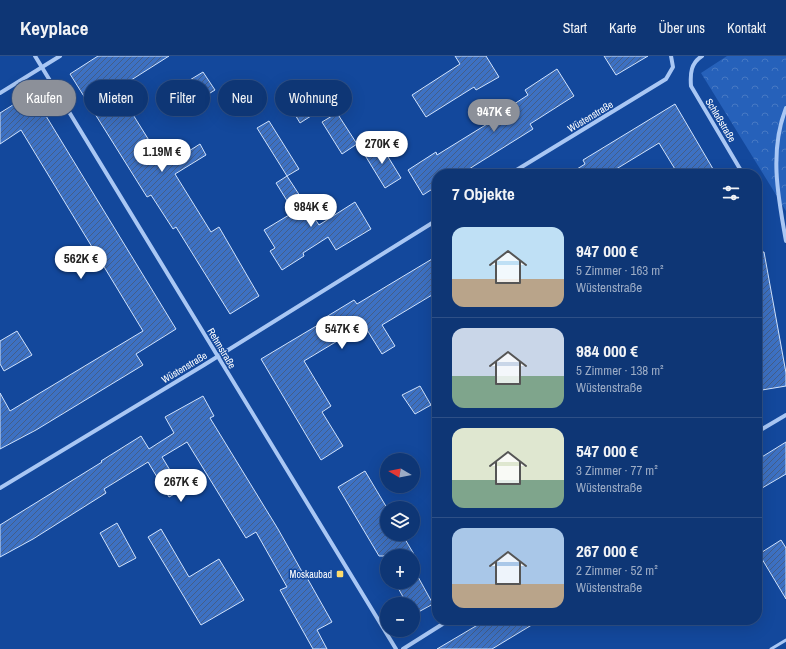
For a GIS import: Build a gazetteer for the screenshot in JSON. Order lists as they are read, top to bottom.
{
  "streets": {
    "street": ["Wüstenstraße", "Schloßstraße", "Rehmstraße"]
  },
  "crossings": [
    ["Wüstenstraße", "Rehmstraße"]
  ],
  "places": {
    "transit": ["Moskaubad"]
  },
  "north": "left",
  "page": {
    "header": "Keyplace",
    "nav": [
      "Start",
      "Karte",
      "Über uns",
      "Kontakt"
    ],
    "chip": [
      "Kaufen",
      "Mieten",
      "Filter",
      "Neu",
      "Wohnung"
    ],
    "price": [
      "947K €",
      "270K €",
      "1.19M €",
      "984K €",
      "562K €",
      "547K €",
      "267K €"
    ],
    "heading": "7 Objekte",
    "list": [
      {
        "name": "947 000 €",
        "note": "5 Zimmer · 163 m² · Wüstenstraße"
      },
      {
        "name": "984 000 €",
        "note": "5 Zimmer · 138 m² · Wüstenstraße"
      },
      {
        "name": "547 000 €",
        "note": "3 Zimmer · 77 m² · Wüstenstraße"
      },
      {
        "name": "267 000 €",
        "note": "2 Zimmer · 52 m² · Wüstenstraße"
      }
    ],
    "map_buttons": ["+", "−"]
  }
}
